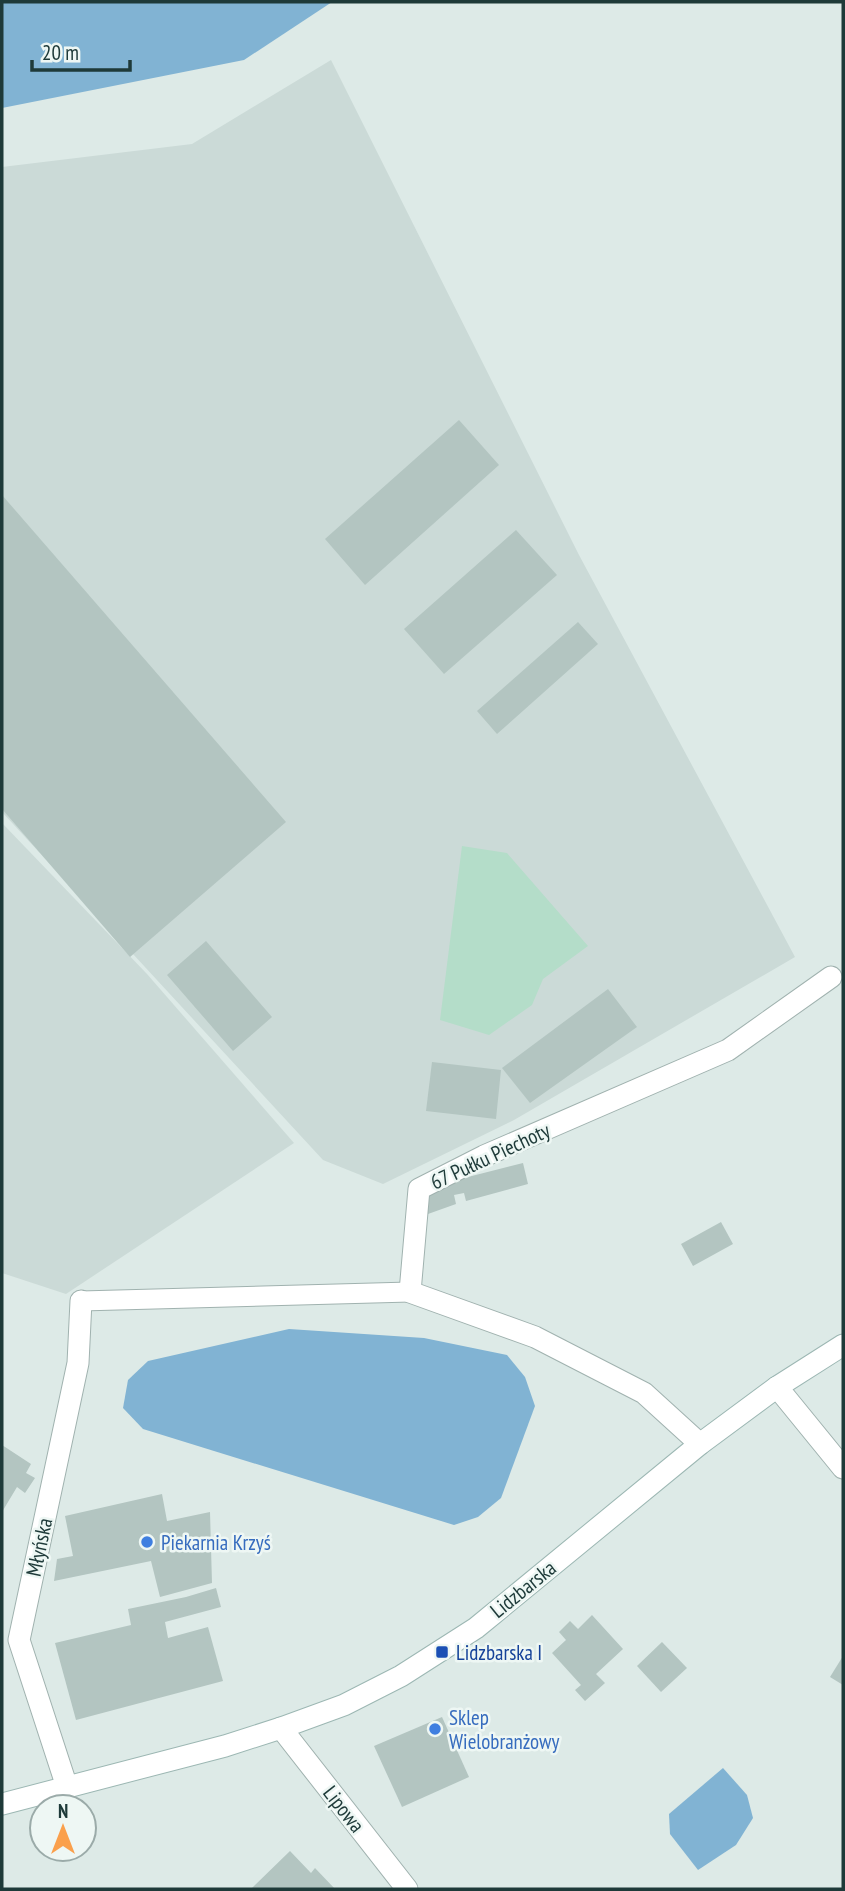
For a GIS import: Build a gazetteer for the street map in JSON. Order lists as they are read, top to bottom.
{
  "streets": {
    "street": [
      "67 Pułku Piechoty",
      "Młyńska",
      "Lidzbarska",
      "Lipowa"
    ]
  },
  "crossings": [
    ["Młyńska", "Lidzbarska"],
    ["Lidzbarska", "Lipowa"]
  ],
  "places": {
    "other": ["Piekarnia Krzyś", "Sklep Wielobranżowy"],
    "transit": ["Lidzbarska I"]
  },
  "scale_bar": "20 m",
  "north": "top"
}
